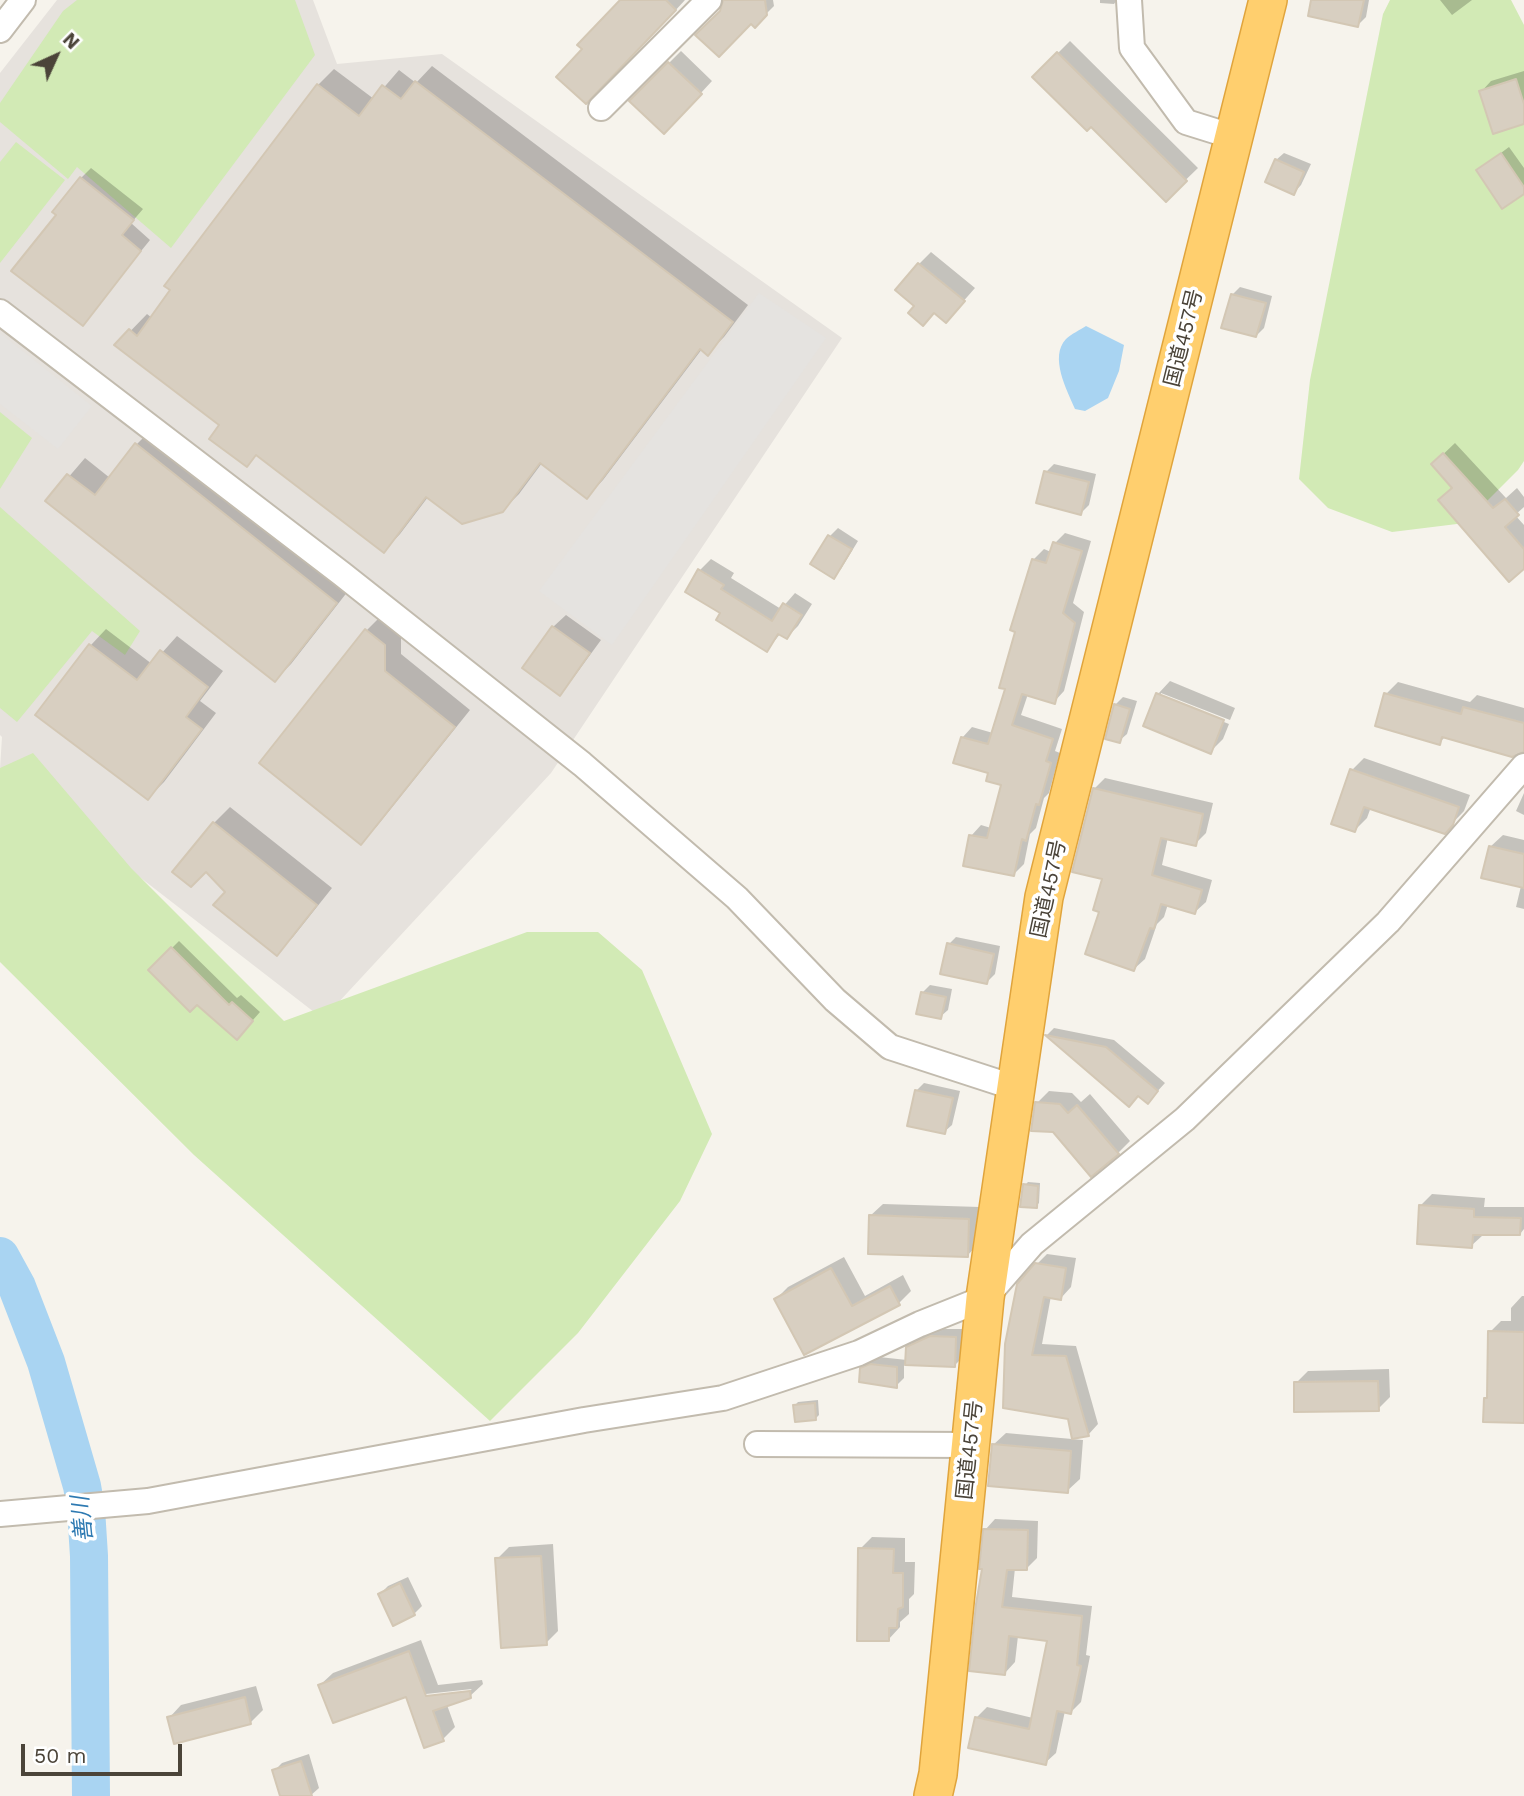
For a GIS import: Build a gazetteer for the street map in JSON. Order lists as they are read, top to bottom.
{
  "streets": {
    "highway": ["国道457号"]
  },
  "water": ["善川"],
  "scale_bar": "50 m",
  "north": "top right"
}
